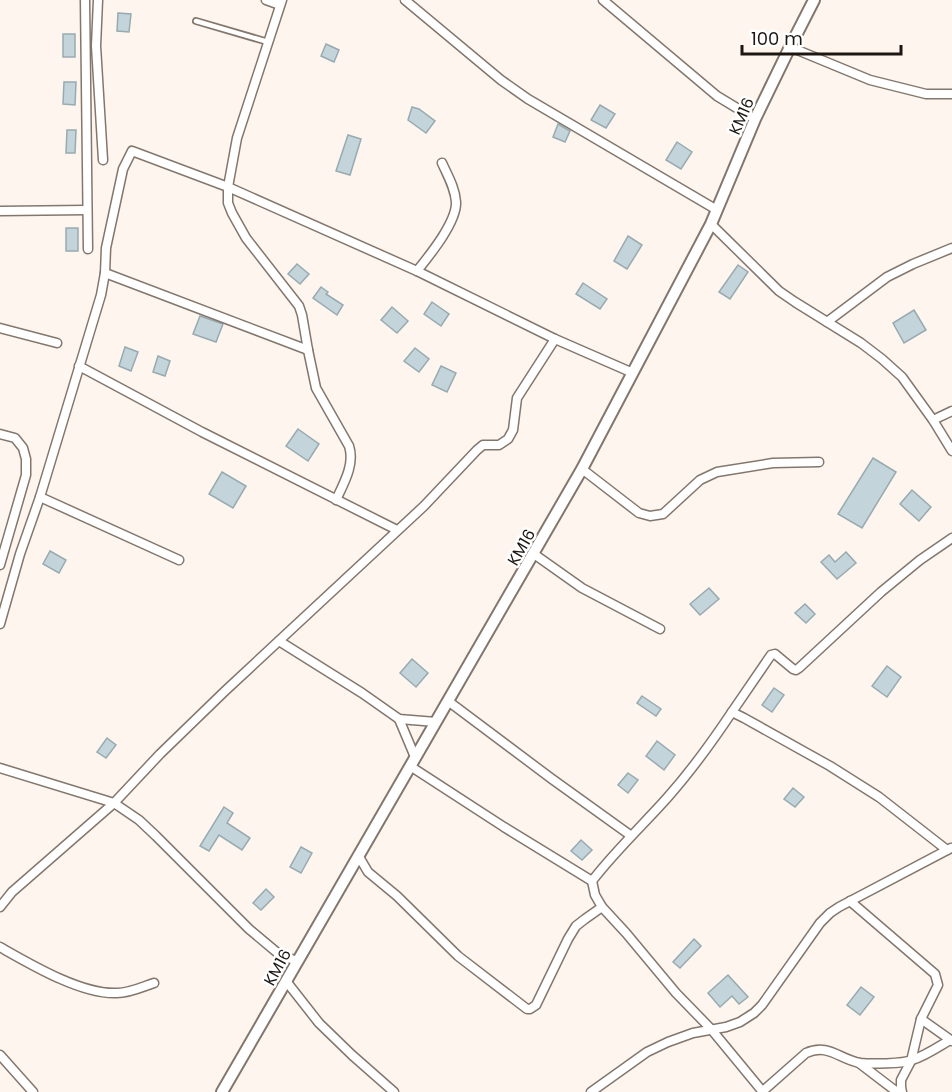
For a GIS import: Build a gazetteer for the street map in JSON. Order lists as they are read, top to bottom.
{
  "streets": {
    "street": ["KM16"]
  },
  "scale_bar": "100 m"
}
